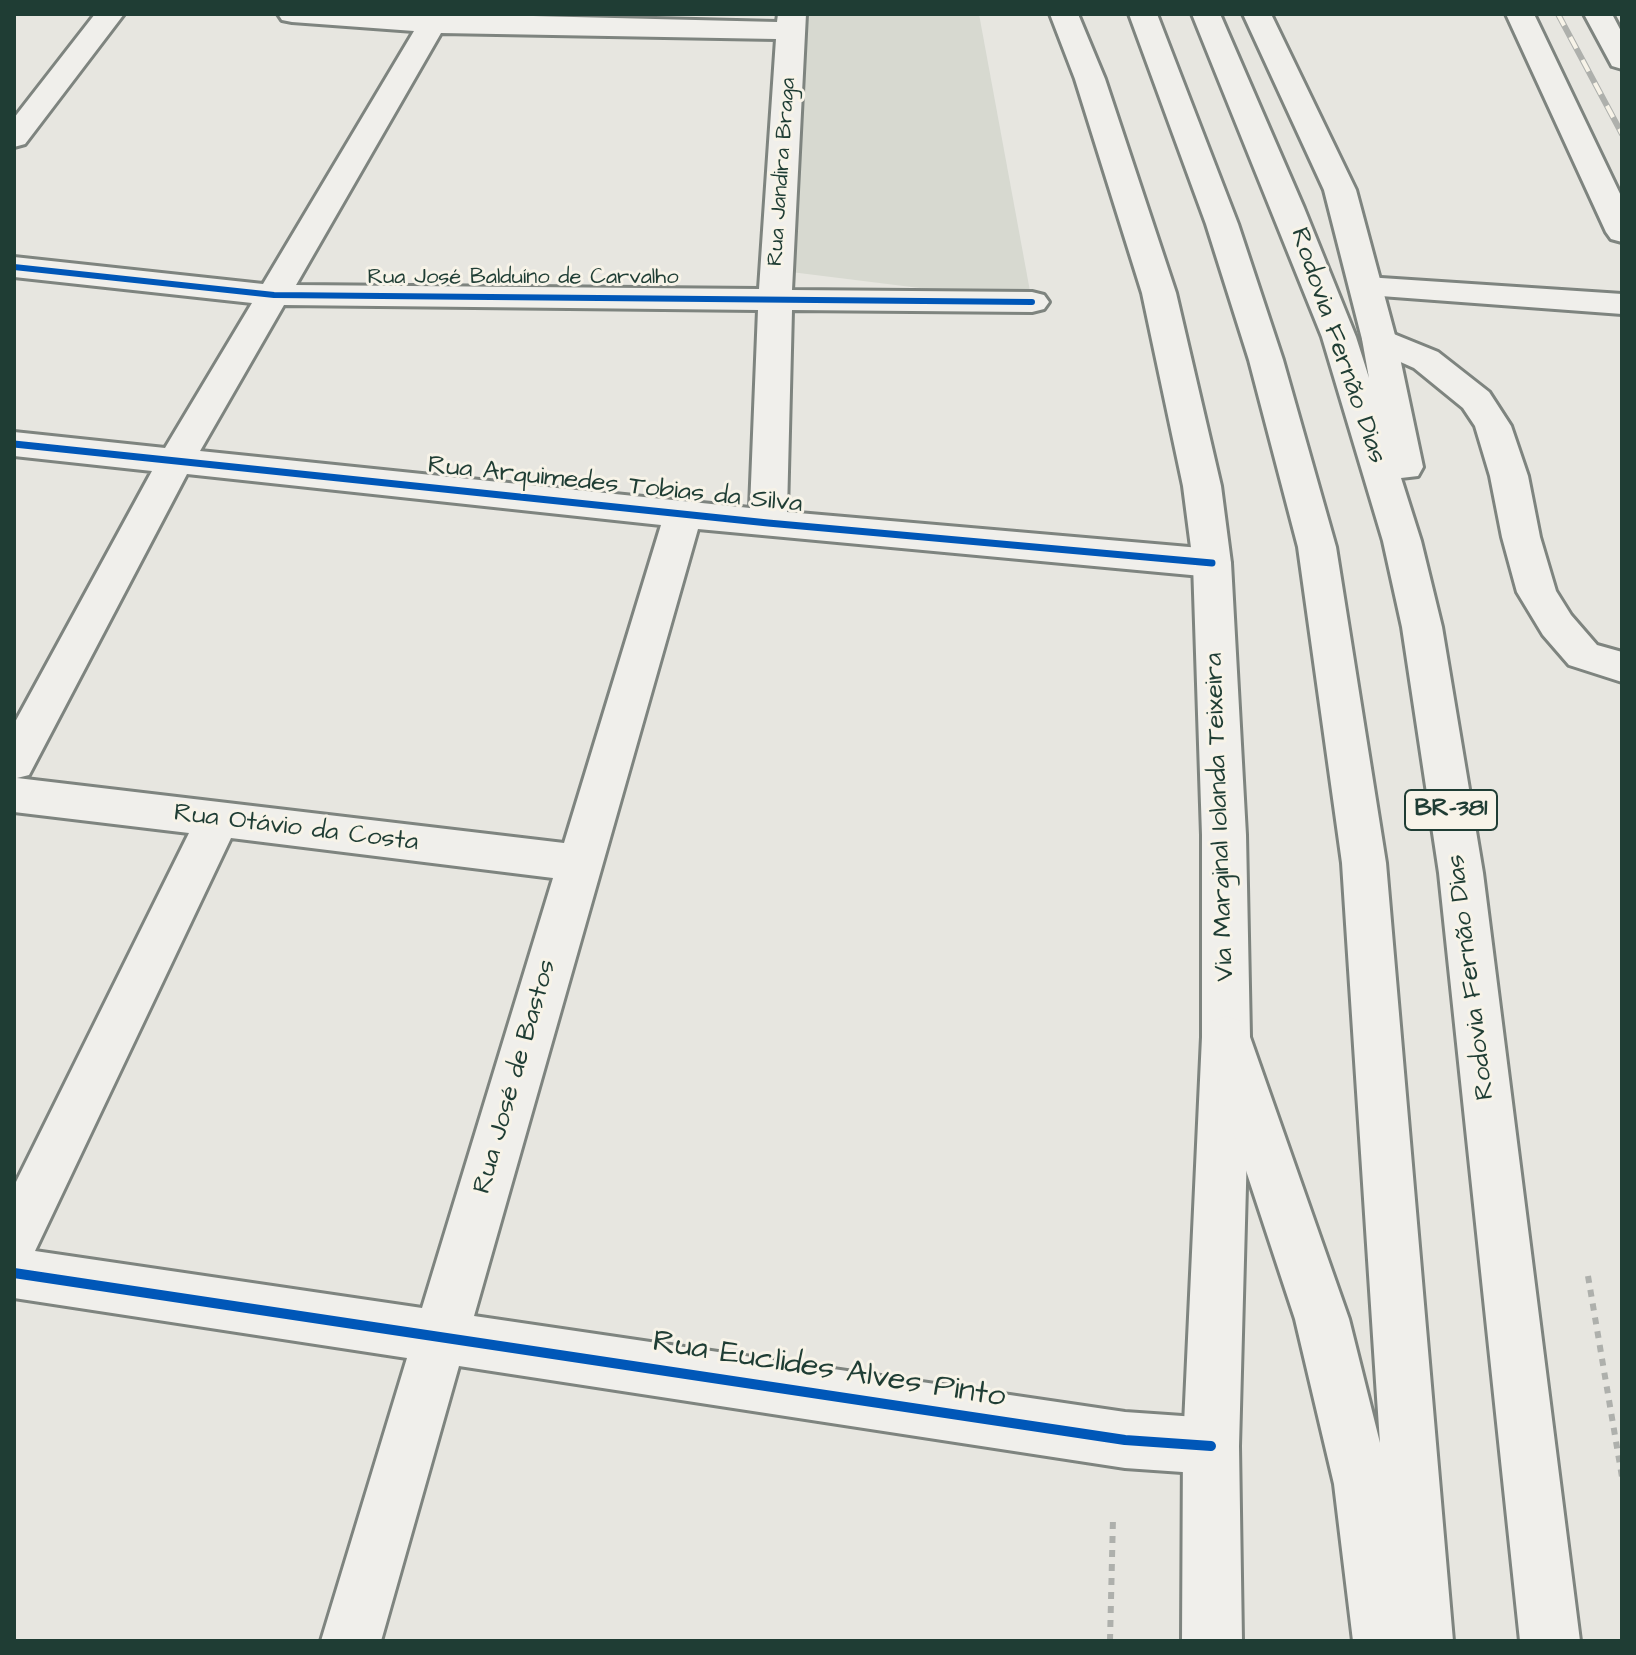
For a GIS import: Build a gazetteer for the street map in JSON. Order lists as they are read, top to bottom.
{
  "streets": {
    "main road": [
      "Rua Jandira Braga",
      "Rua José Balduíno de Carvalho",
      "Rodovia Fernão Dias",
      "Rua Arquimedes Tobias da Silva",
      "BR-381",
      "Via Marginal Iolanda Teixeira",
      "Rua Otávio da Costa",
      "Rua José de Bastos",
      "Rua Euclides Alves Pinto"
    ]
  },
  "crossings": [
    ["Rua Jandira Braga", "Rua José Balduíno de Carvalho"],
    ["Rua Jandira Braga", "Rua Arquimedes Tobias da Silva"],
    ["Rua Arquimedes Tobias da Silva", "Via Marginal Iolanda Teixeira"],
    ["Rua Arquimedes Tobias da Silva", "Rua José de Bastos"],
    ["Via Marginal Iolanda Teixeira", "Rua Euclides Alves Pinto"],
    ["Rua Otávio da Costa", "Rua José de Bastos"],
    ["Rua José de Bastos", "Rua Euclides Alves Pinto"]
  ]
}
